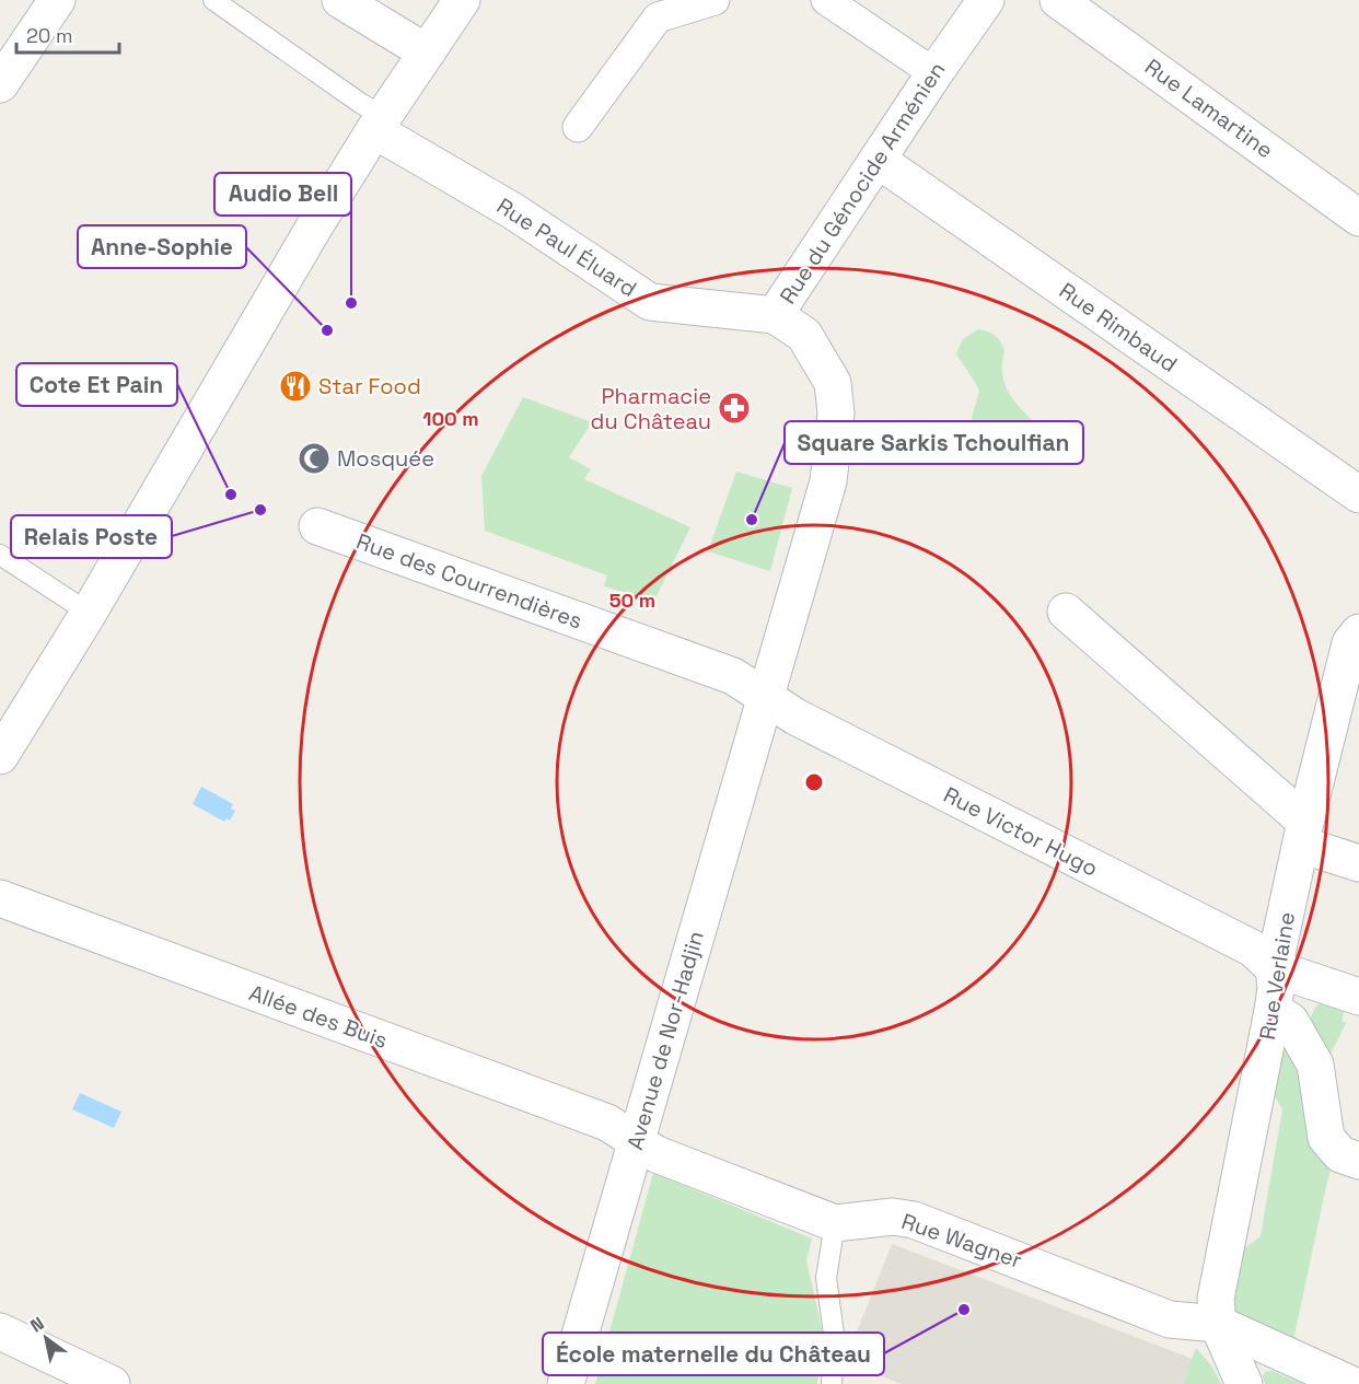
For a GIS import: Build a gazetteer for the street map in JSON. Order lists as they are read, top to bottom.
{
  "streets": {
    "street": [
      "Rue Lamartine",
      "Rue du Génocide Arménien",
      "Rue Paul Éluard",
      "Rue Rimbaud",
      "Rue des Courrendières",
      "Rue Victor Hugo",
      "Rue Verlaine",
      "Allée des Buis",
      "Avenue de Nor-Hadjin",
      "Rue Wagner"
    ]
  },
  "crossings": [
    ["Rue du Génocide Arménien", "Rue Paul Éluard"],
    ["Rue du Génocide Arménien", "Rue Rimbaud"],
    ["Rue du Génocide Arménien", "Rue des Courrendières"],
    ["Rue du Génocide Arménien", "Rue Victor Hugo"],
    ["Rue du Génocide Arménien", "Avenue de Nor-Hadjin"],
    ["Rue des Courrendières", "Rue Victor Hugo"],
    ["Rue des Courrendières", "Avenue de Nor-Hadjin"],
    ["Rue Victor Hugo", "Rue Verlaine"],
    ["Rue Victor Hugo", "Avenue de Nor-Hadjin"],
    ["Rue Verlaine", "Rue Wagner"],
    ["Allée des Buis", "Avenue de Nor-Hadjin"],
    ["Allée des Buis", "Rue Wagner"],
    ["Avenue de Nor-Hadjin", "Rue Wagner"]
  ],
  "places": {
    "other": [
      "Audio Bell",
      "Anne-Sophie",
      "Cote Et Pain",
      "Relais Poste",
      "Square Sarkis Tchoulfian",
      "École maternelle du Château"
    ],
    "restaurant": ["Star Food"],
    "pharmacy": ["Pharmacie du Château"],
    "mosque": ["Mosquée"]
  },
  "scale_bar": "20 m",
  "north": "top left",
  "rings": ["100 m", "50 m"]
}
